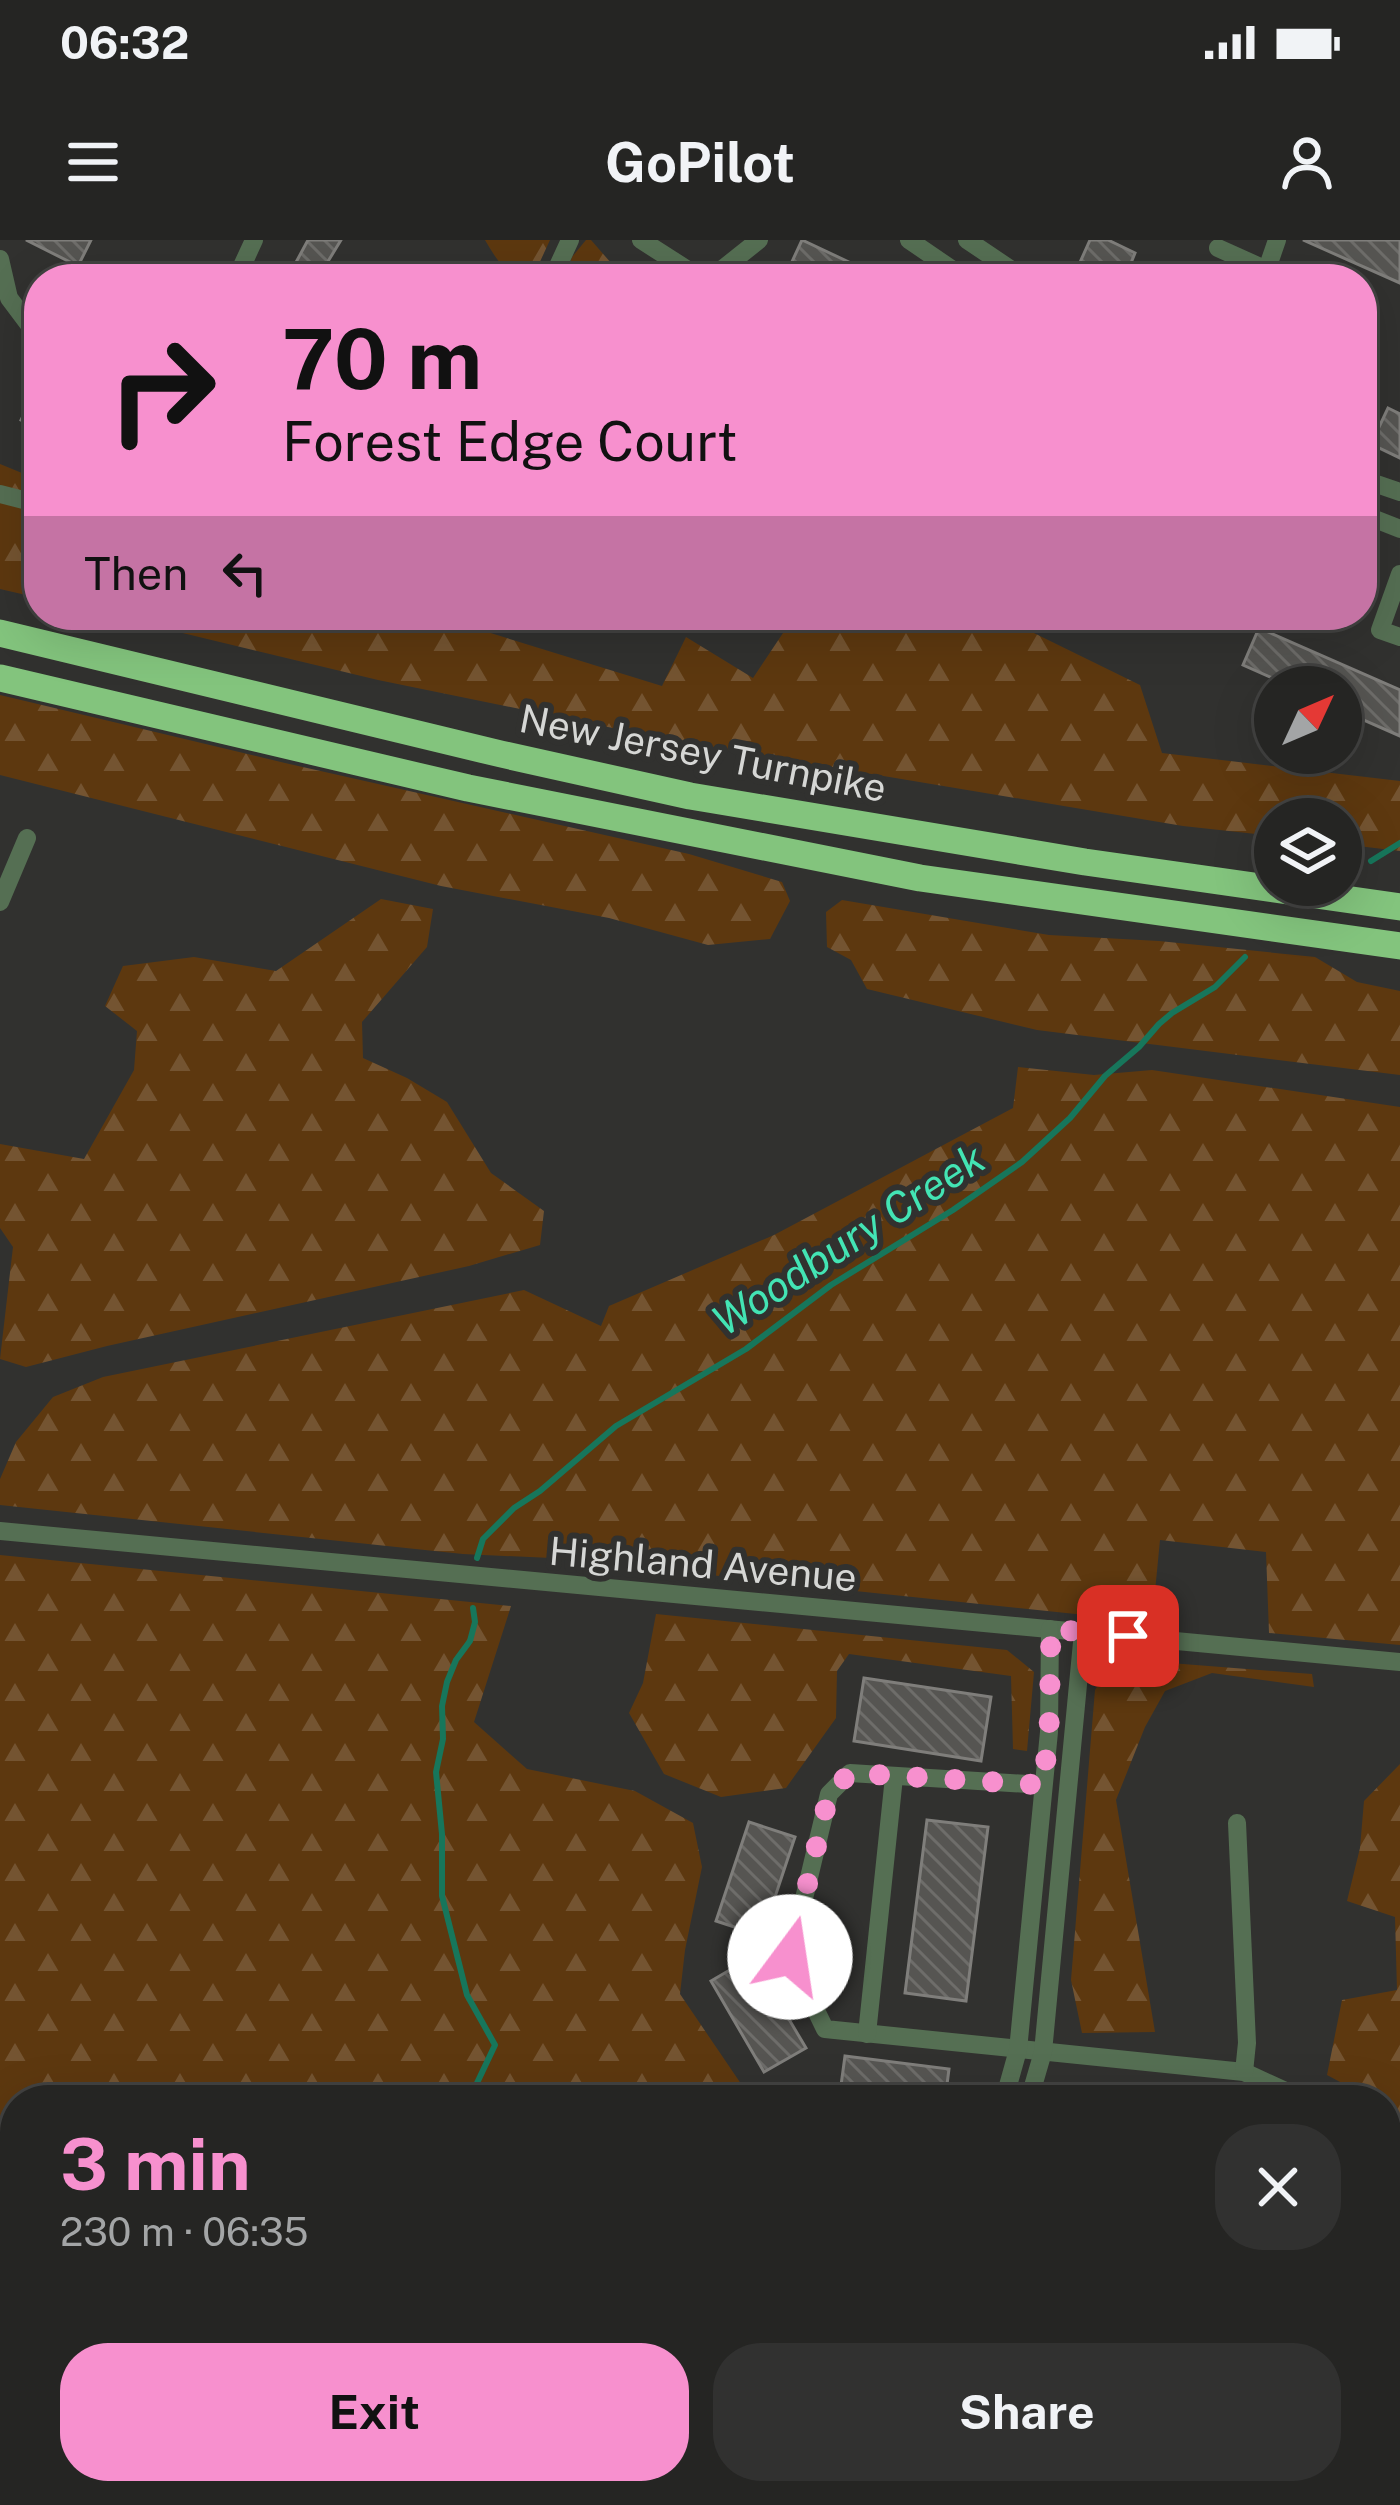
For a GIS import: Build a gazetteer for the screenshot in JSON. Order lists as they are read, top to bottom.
{
  "streets": {
    "highway": ["New Jersey Turnpike"],
    "street": ["Highland Avenue"]
  },
  "water": ["Woodbury Creek"],
  "north": "top right",
  "page": {
    "status": "06:32",
    "header": "GoPilot",
    "turn": ["70 m", "Forest Edge Court"],
    "then": "Then",
    "heading": ["3 min", "230 m · 06:35"],
    "buttons": ["Exit", "Share"]
  }
}
